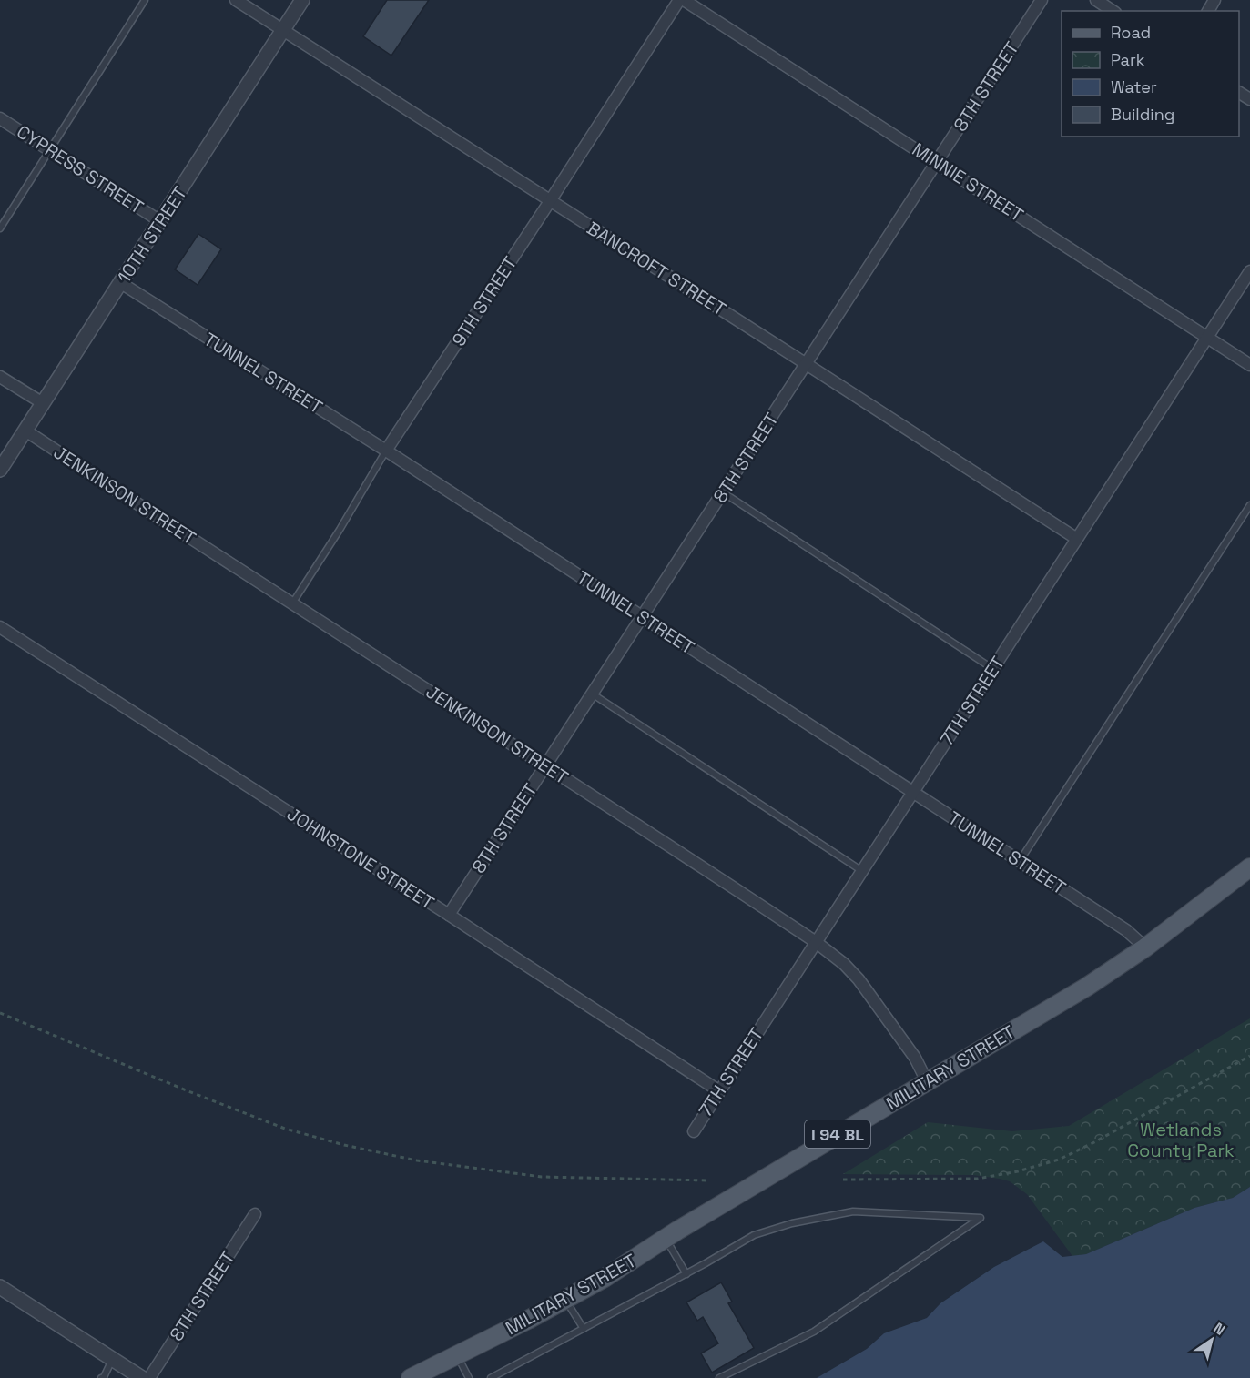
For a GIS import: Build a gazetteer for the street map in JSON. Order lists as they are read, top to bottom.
{
  "streets": {
    "main road": ["MILITARY STREET", "I 94 BL"],
    "street": [
      "8TH STREET",
      "CYPRESS STREET",
      "MINNIE STREET",
      "10TH STREET",
      "BANCROFT STREET",
      "9TH STREET",
      "TUNNEL STREET",
      "JENKINSON STREET",
      "7TH STREET",
      "JOHNSTONE STREET"
    ]
  },
  "crossings": [
    ["8TH STREET", "MINNIE STREET"],
    ["8TH STREET", "BANCROFT STREET"],
    ["8TH STREET", "TUNNEL STREET"],
    ["8TH STREET", "JENKINSON STREET"],
    ["8TH STREET", "JOHNSTONE STREET"],
    ["CYPRESS STREET", "10TH STREET"],
    ["MINNIE STREET", "7TH STREET"],
    ["10TH STREET", "BANCROFT STREET"],
    ["10TH STREET", "TUNNEL STREET"],
    ["10TH STREET", "JENKINSON STREET"],
    ["BANCROFT STREET", "9TH STREET"],
    ["BANCROFT STREET", "7TH STREET"],
    ["9TH STREET", "TUNNEL STREET"],
    ["9TH STREET", "JENKINSON STREET"],
    ["TUNNEL STREET", "7TH STREET"],
    ["TUNNEL STREET", "MILITARY STREET"],
    ["JENKINSON STREET", "7TH STREET"],
    ["JENKINSON STREET", "MILITARY STREET"],
    ["7TH STREET", "JOHNSTONE STREET"]
  ],
  "parks": ["Wetlands County Park"],
  "legend": [
    "Road",
    "Park",
    "Water",
    "Building"
  ],
  "north": "top right"
}
